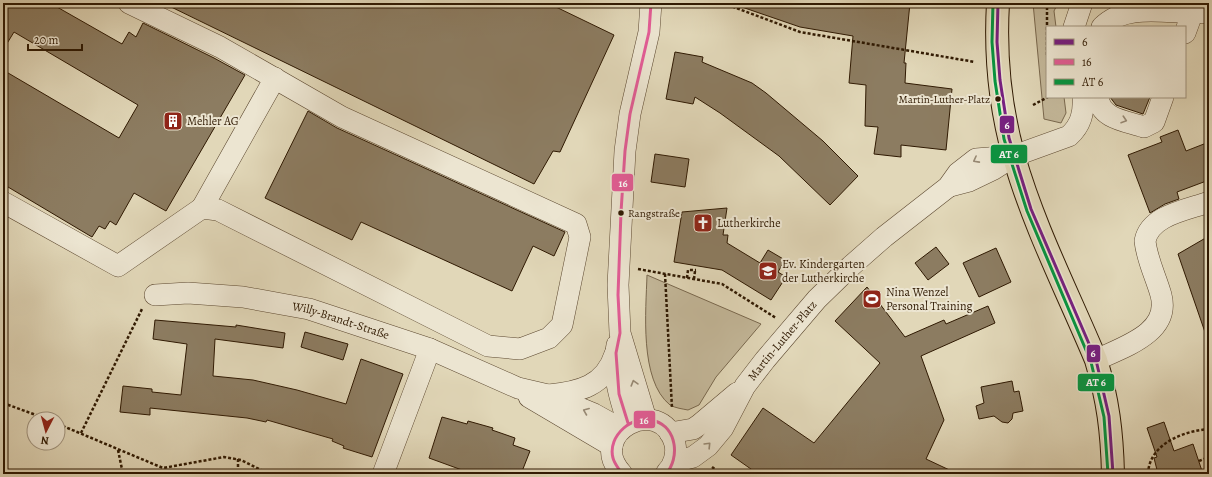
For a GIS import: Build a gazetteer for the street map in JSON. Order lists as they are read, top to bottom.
{
  "streets": {
    "street": ["Willy-Brandt-Straße", "Martin-Luther-Platz"]
  },
  "places": {
    "other": ["Martin-Luther-Platz", "Rangstraße"],
    "building": ["Mehler AG"],
    "church": ["Lutherkirche"],
    "school or university": ["Ev. Kindergarten der Lutherkirche"],
    "sports": ["Nina Wenzel Personal Training"]
  },
  "lines": ["transit line 6", "transit line 16"],
  "legend": ["6", "16", "AT 6"],
  "scale_bar": "20 m",
  "north": "bottom"
}
